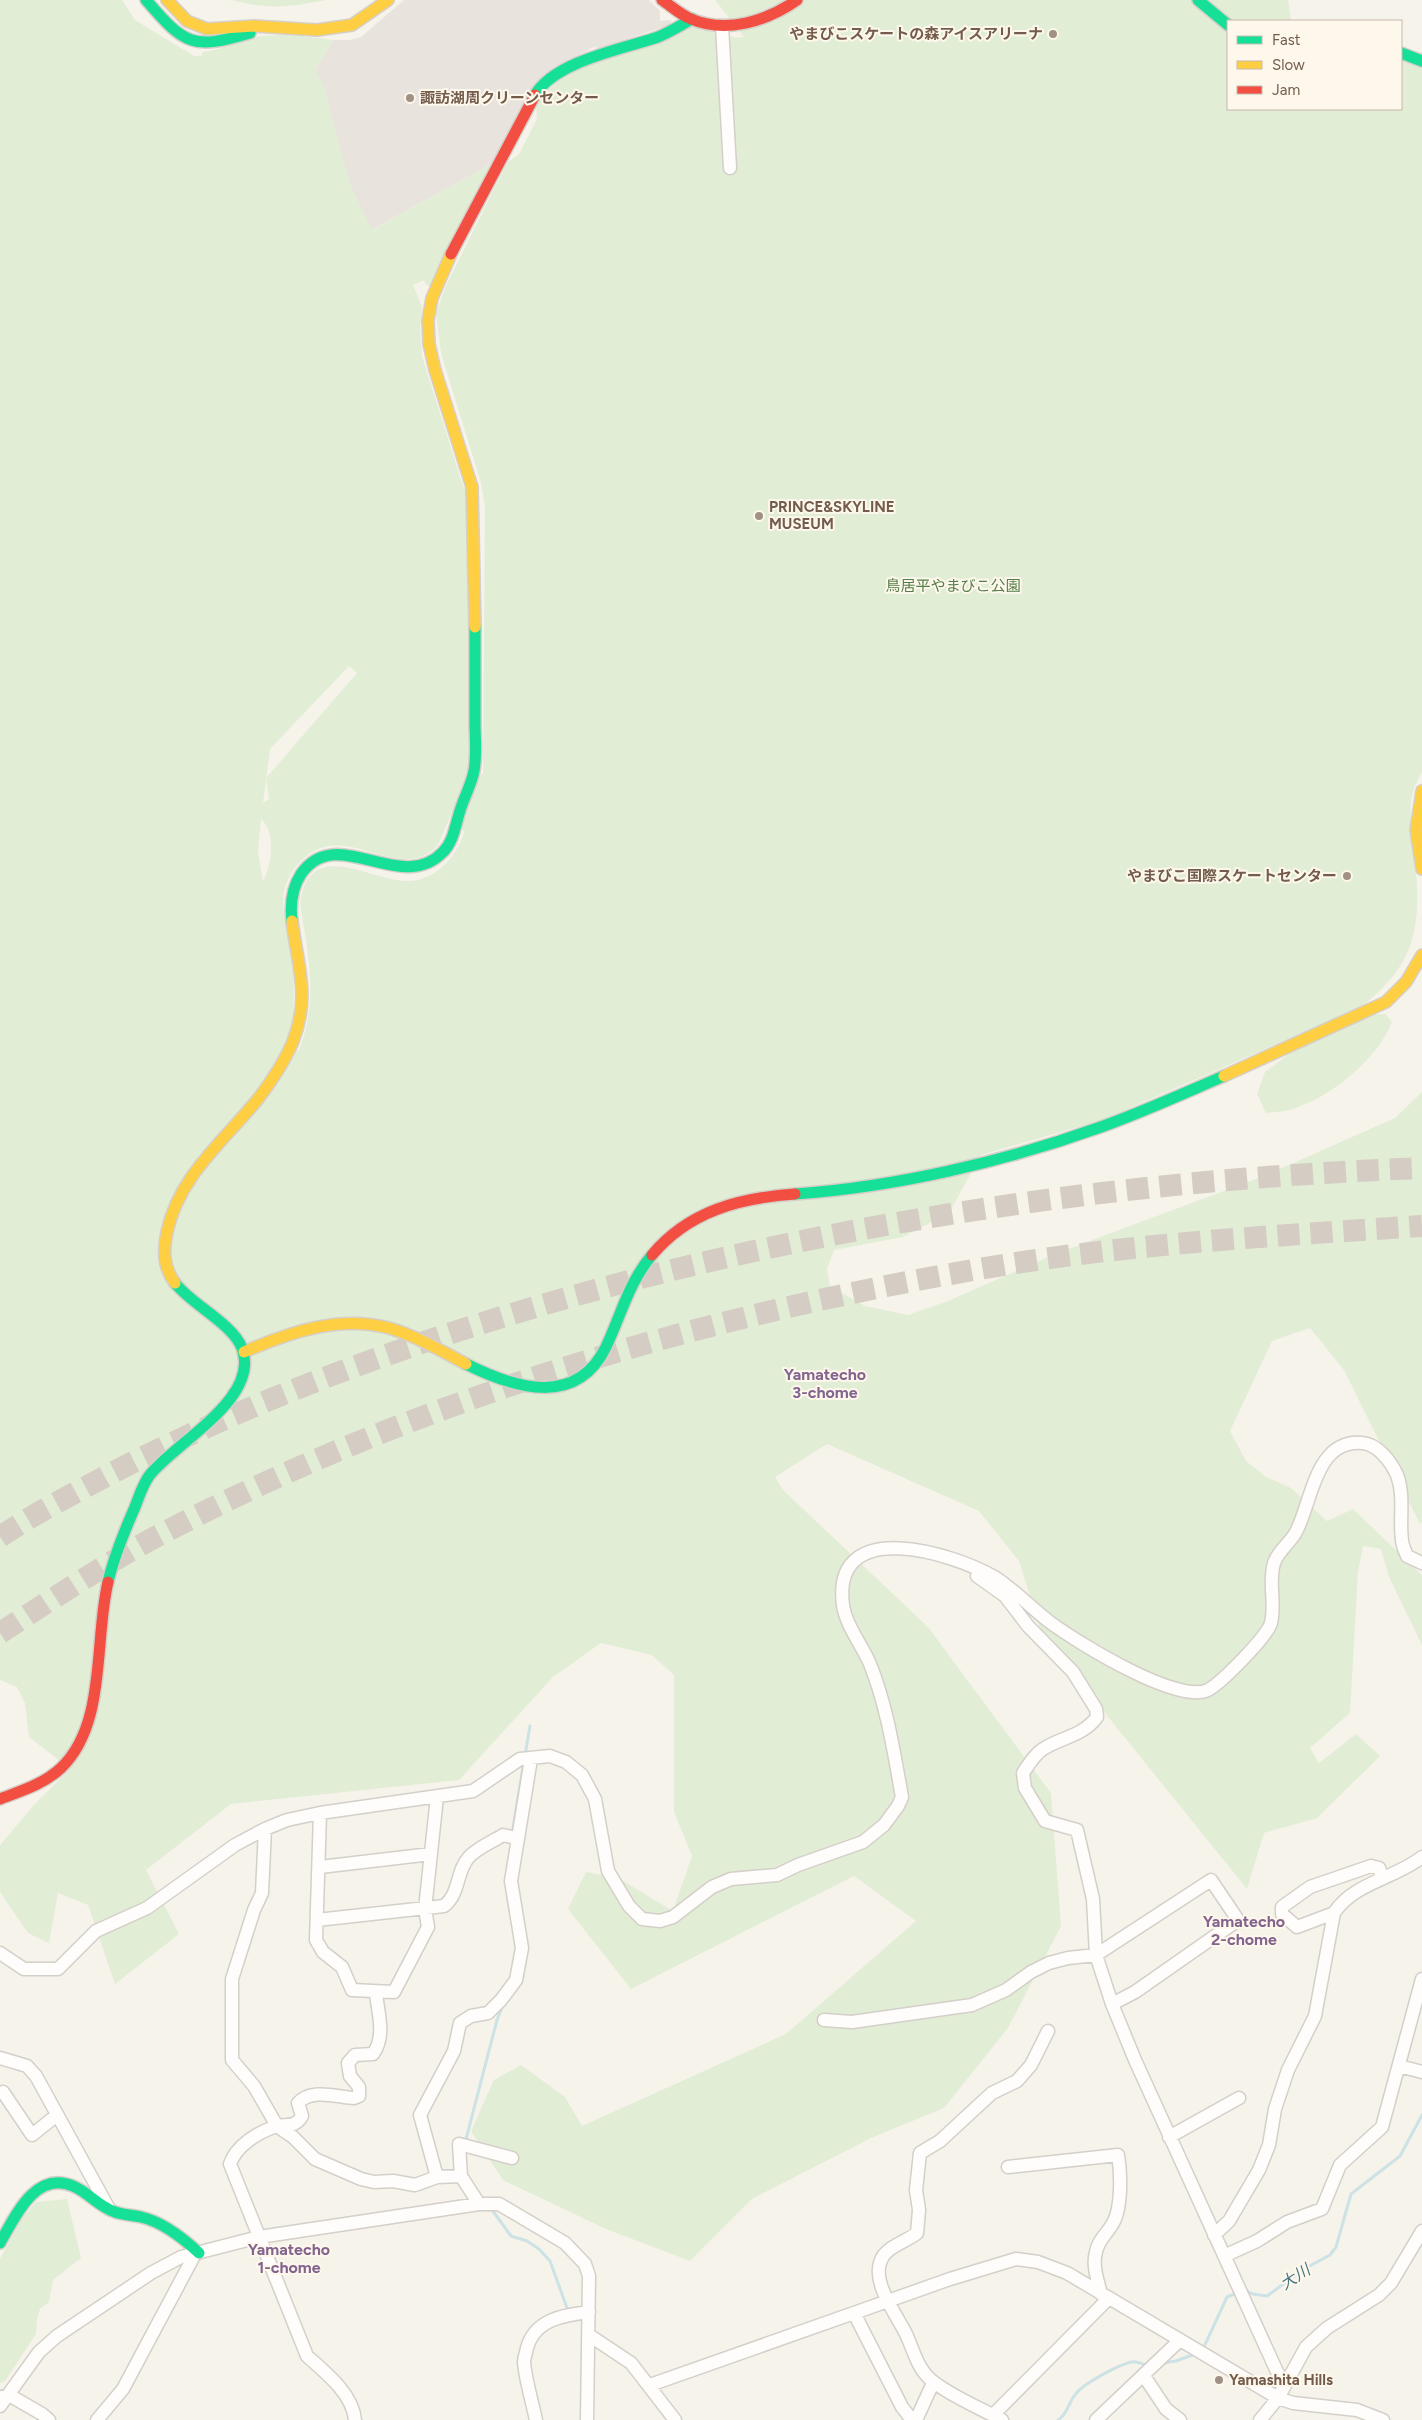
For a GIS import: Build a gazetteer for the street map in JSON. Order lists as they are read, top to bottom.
{
  "districts": ["Yamatecho 3-chome", "Yamatecho 2-chome", "Yamatecho 1-chome"],
  "water": ["大川"],
  "parks": ["鳥居平やまびこ公園"],
  "places": [
    "やまびこスケートの森アイスアリーナ",
    "諏訪湖周クリーンセンター",
    "PRINCE&SKYLINE MUSEUM",
    "やまびこ国際スケートセンター",
    "Yamashita Hills"
  ],
  "legend": ["Fast", "Slow", "Jam"]
}
